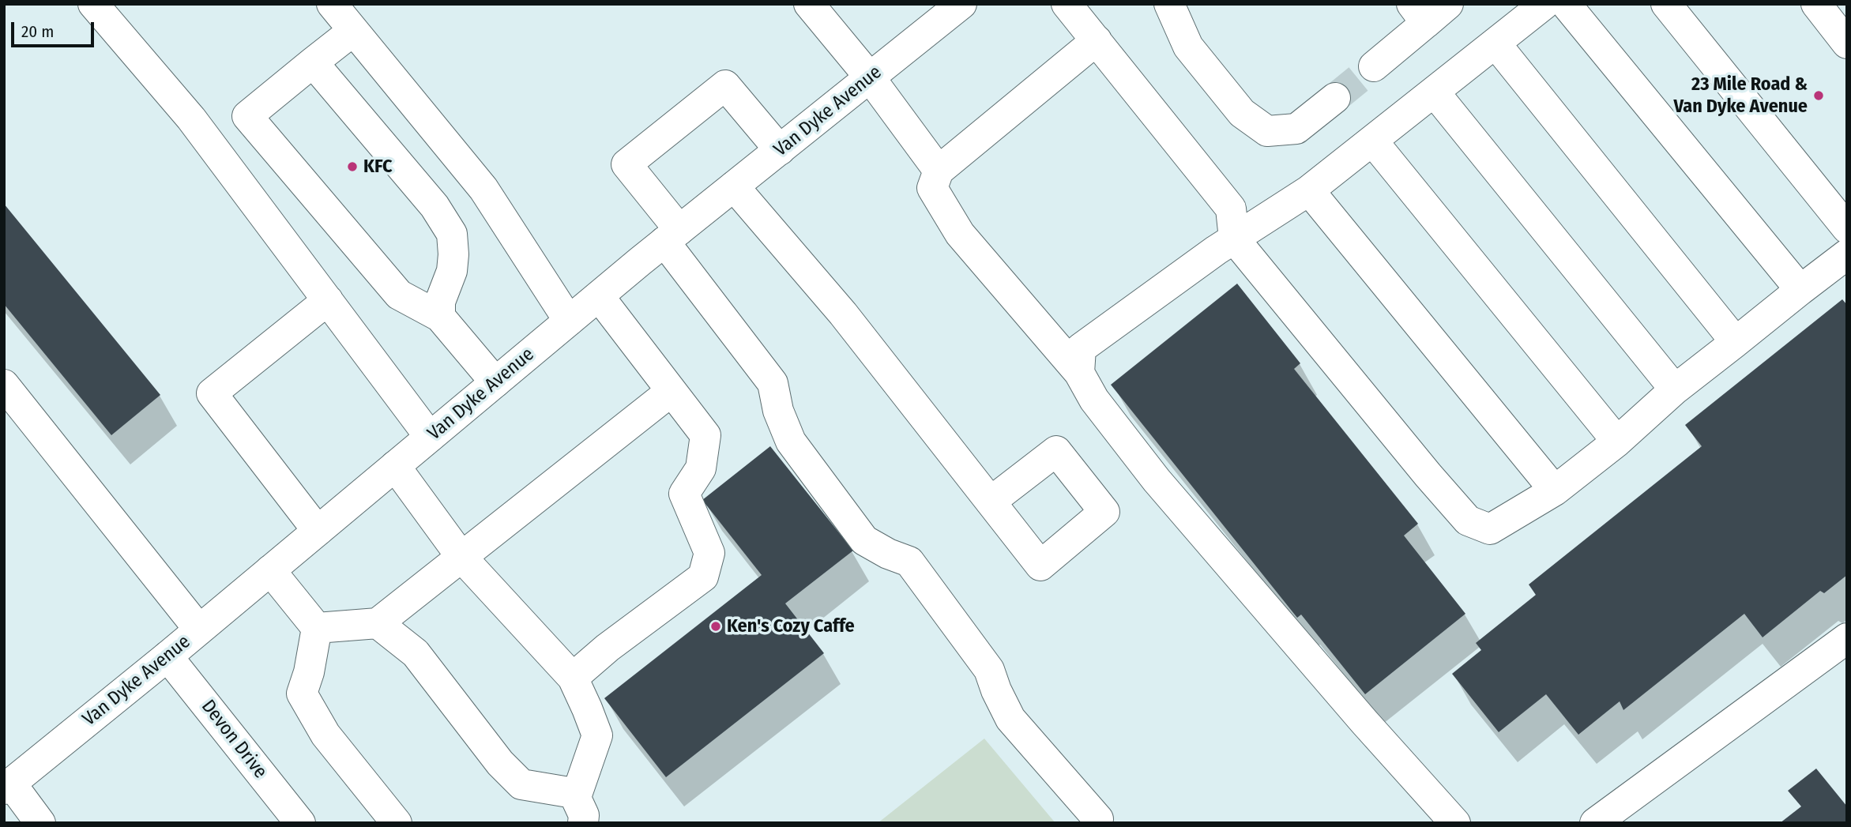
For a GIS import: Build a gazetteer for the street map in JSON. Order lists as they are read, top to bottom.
{
  "streets": {
    "main road": ["Van Dyke Avenue", "Devon Drive"]
  },
  "crossings": [
    ["Van Dyke Avenue", "Devon Drive"]
  ],
  "places": ["23 Mile Road & Van Dyke Avenue", "KFC", "Ken's Cozy Caffe"],
  "scale_bar": "20 m"
}
